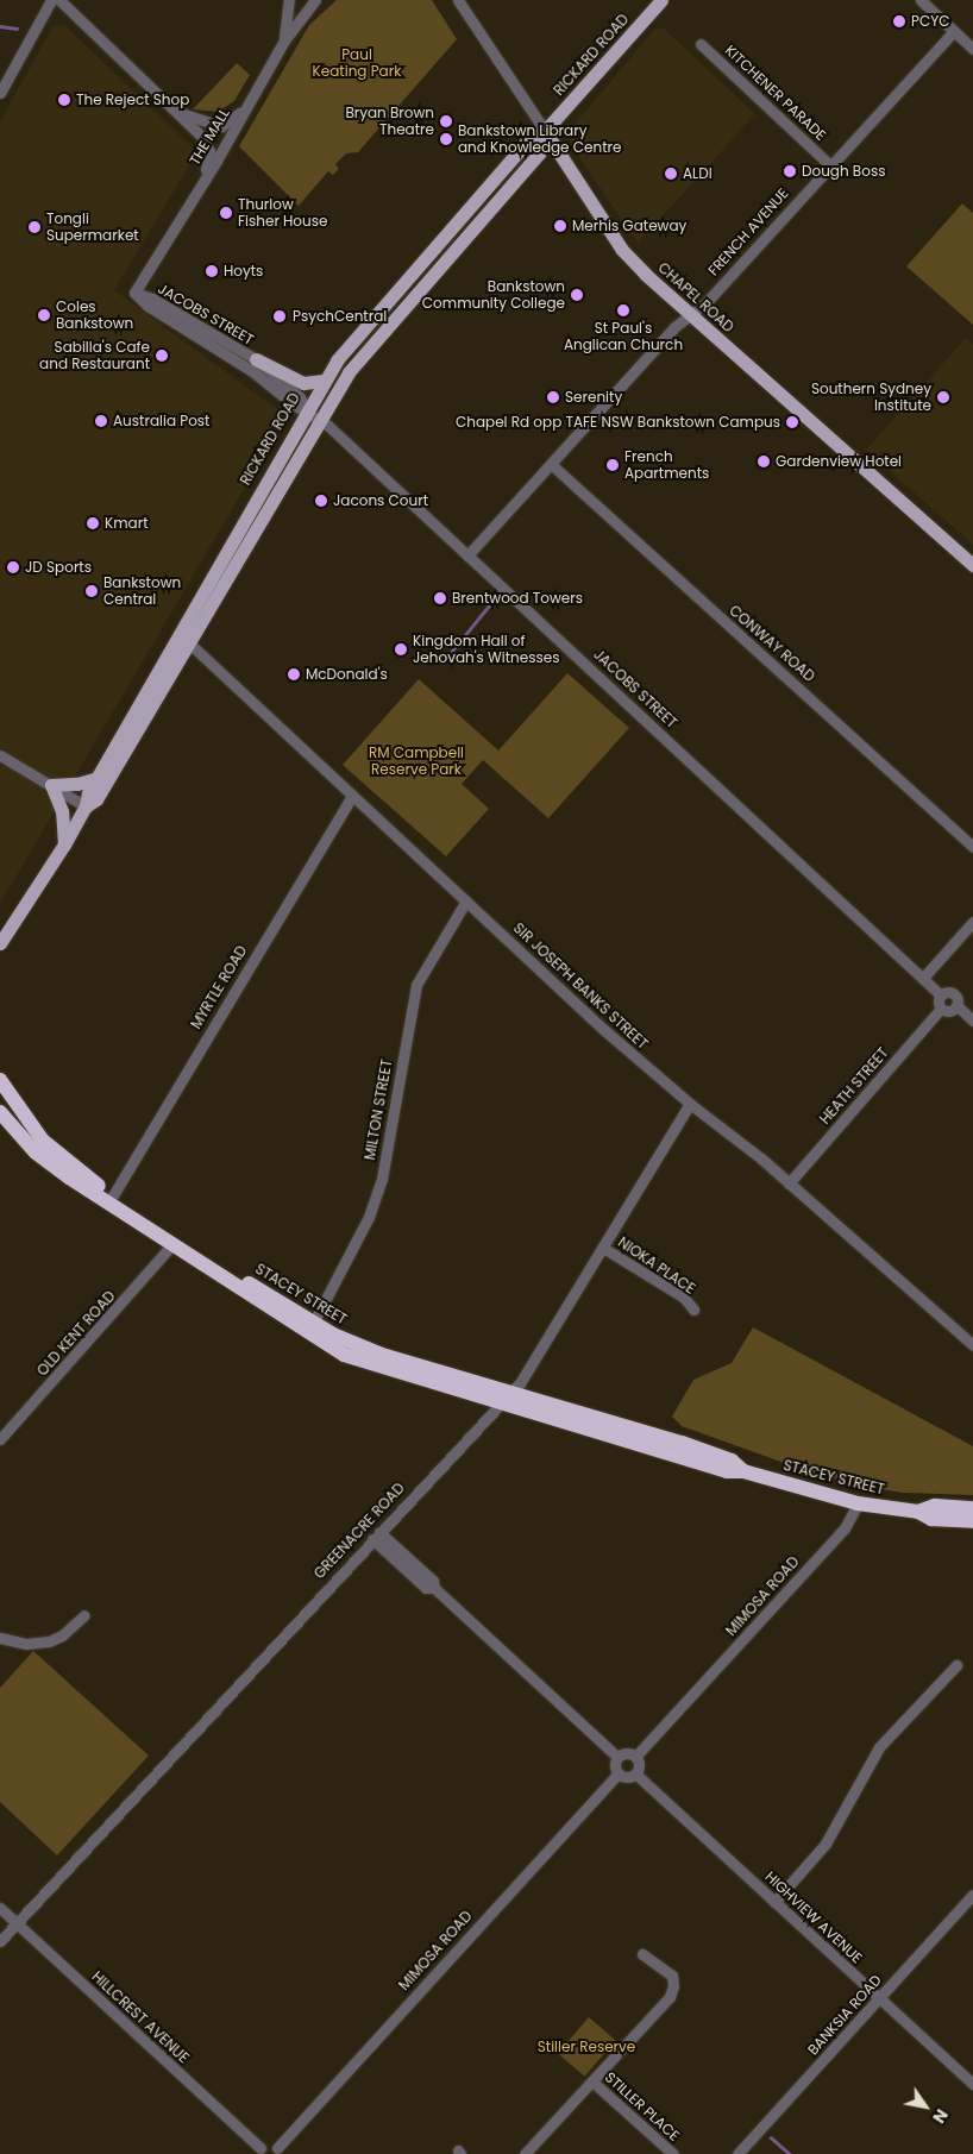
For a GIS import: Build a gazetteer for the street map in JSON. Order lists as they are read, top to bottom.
{
  "streets": {
    "highway": ["STACEY STREET"],
    "main road": ["RICKARD ROAD", "CHAPEL ROAD"],
    "street": [
      "KITCHENER PARADE",
      "THE MALL",
      "FRENCH AVENUE",
      "JACOBS STREET",
      "CONWAY ROAD",
      "SIR JOSEPH BANKS STREET",
      "MYRTLE ROAD",
      "HEATH STREET",
      "MILTON STREET",
      "NIOKA PLACE",
      "OLD KENT ROAD",
      "GREENACRE ROAD",
      "MIMOSA ROAD",
      "HIGHVIEW AVENUE",
      "BANKSIA ROAD",
      "HILLCREST AVENUE",
      "STILLER PLACE"
    ]
  },
  "crossings": [
    ["RICKARD ROAD", "CHAPEL ROAD"],
    ["RICKARD ROAD", "JACOBS STREET"],
    ["RICKARD ROAD", "SIR JOSEPH BANKS STREET"],
    ["KITCHENER PARADE", "FRENCH AVENUE"],
    ["THE MALL", "JACOBS STREET"],
    ["FRENCH AVENUE", "CHAPEL ROAD"],
    ["FRENCH AVENUE", "JACOBS STREET"],
    ["FRENCH AVENUE", "CONWAY ROAD"],
    ["JACOBS STREET", "HEATH STREET"],
    ["SIR JOSEPH BANKS STREET", "MYRTLE ROAD"],
    ["SIR JOSEPH BANKS STREET", "HEATH STREET"],
    ["SIR JOSEPH BANKS STREET", "MILTON STREET"],
    ["SIR JOSEPH BANKS STREET", "GREENACRE ROAD"],
    ["MYRTLE ROAD", "STACEY STREET"],
    ["MILTON STREET", "STACEY STREET"],
    ["NIOKA PLACE", "GREENACRE ROAD"],
    ["STACEY STREET", "OLD KENT ROAD"],
    ["STACEY STREET", "GREENACRE ROAD"],
    ["STACEY STREET", "MIMOSA ROAD"],
    ["GREENACRE ROAD", "HILLCREST AVENUE"],
    ["MIMOSA ROAD", "HIGHVIEW AVENUE"],
    ["HIGHVIEW AVENUE", "BANKSIA ROAD"]
  ],
  "parks": ["Paul Keating Park", "RM Campbell Reserve Park", "Stiller Reserve"],
  "places": [
    "PCYC",
    "The Reject Shop",
    "Bryan Brown Theatre",
    "Bankstown Library and Knowledge Centre",
    "Dough Boss",
    "ALDI",
    "Thurlow Fisher House",
    "Merhis Gateway",
    "Tongli Supermarket",
    "Hoyts",
    "Bankstown Community College",
    "St Paul's Anglican Church",
    "Coles Bankstown",
    "PsychCentral",
    "Sabilla's Cafe and Restaurant",
    "Serenity",
    "Southern Sydney Institute",
    "Australia Post",
    "Chapel Rd opp TAFE NSW Bankstown Campus",
    "Gardenview Hotel",
    "French Apartments",
    "Jacons Court",
    "Kmart",
    "JD Sports",
    "Bankstown Central",
    "Brentwood Towers",
    "Kingdom Hall of Jehovah's Witnesses",
    "McDonald's"
  ],
  "north": "bottom right"
}
